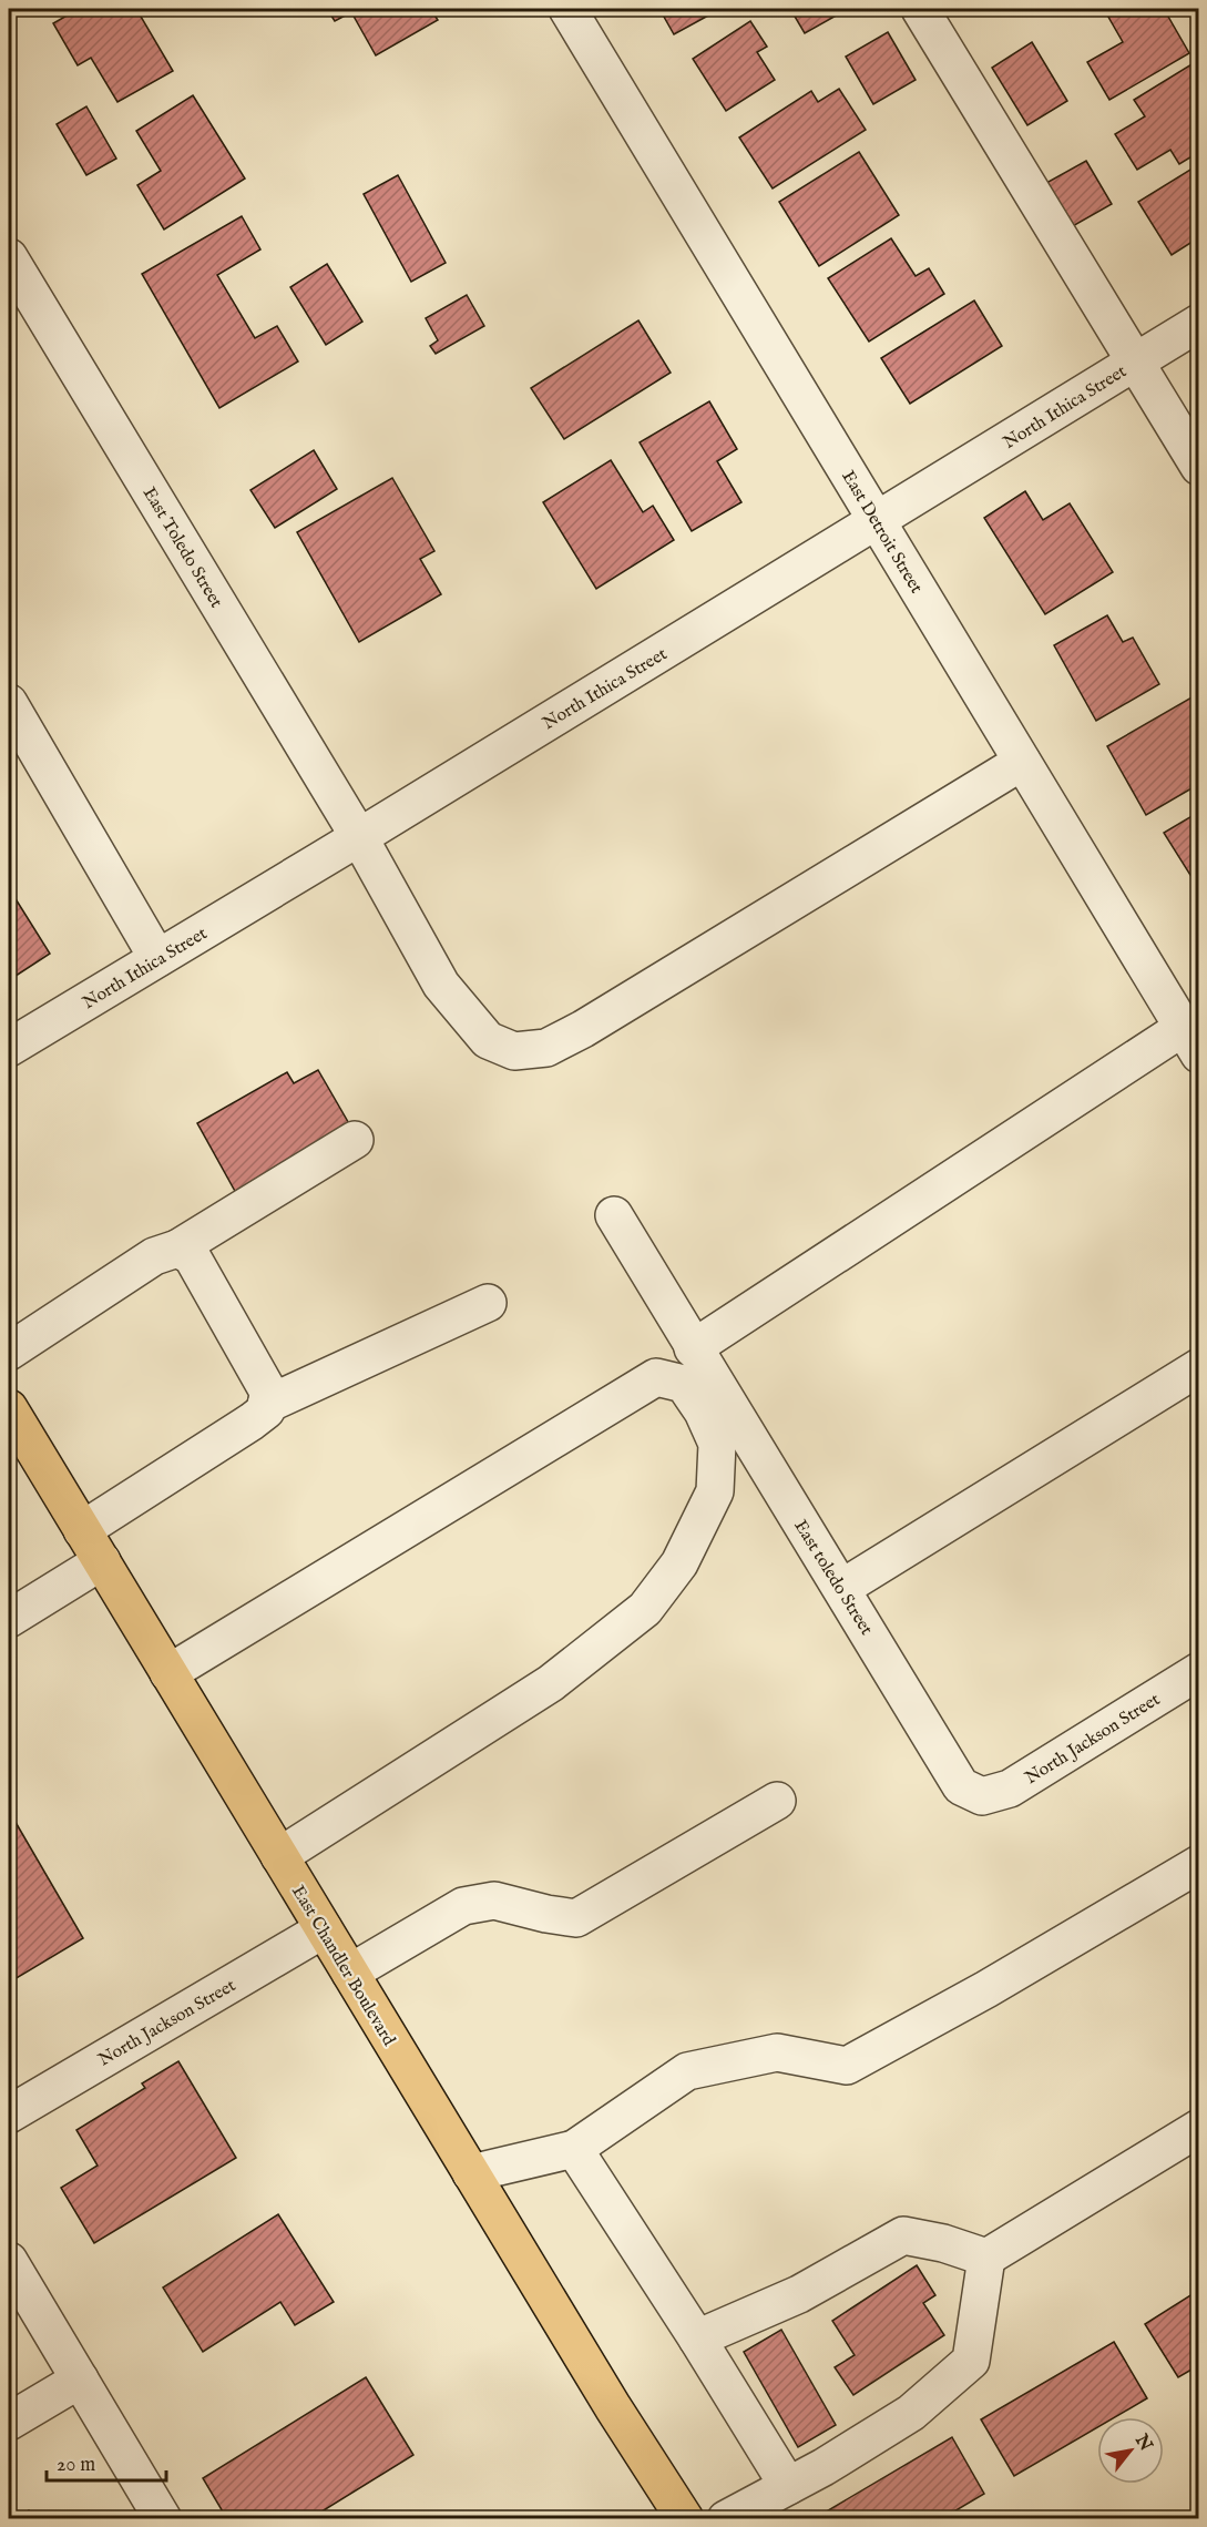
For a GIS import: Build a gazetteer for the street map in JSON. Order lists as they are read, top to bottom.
{
  "streets": {
    "main road": ["East Chandler Boulevard"],
    "street": [
      "North Ithica Street",
      "East Detroit Street",
      "East Toledo Street",
      "East toledo Street",
      "North Jackson Street"
    ]
  },
  "crossings": [
    ["North Ithica Street", "East Detroit Street"],
    ["North Ithica Street", "East Toledo Street"],
    ["East Detroit Street", "East Toledo Street"],
    ["East toledo Street", "North Jackson Street"],
    ["North Jackson Street", "East Chandler Boulevard"]
  ],
  "scale_bar": "20 m",
  "north": "top right"
}
